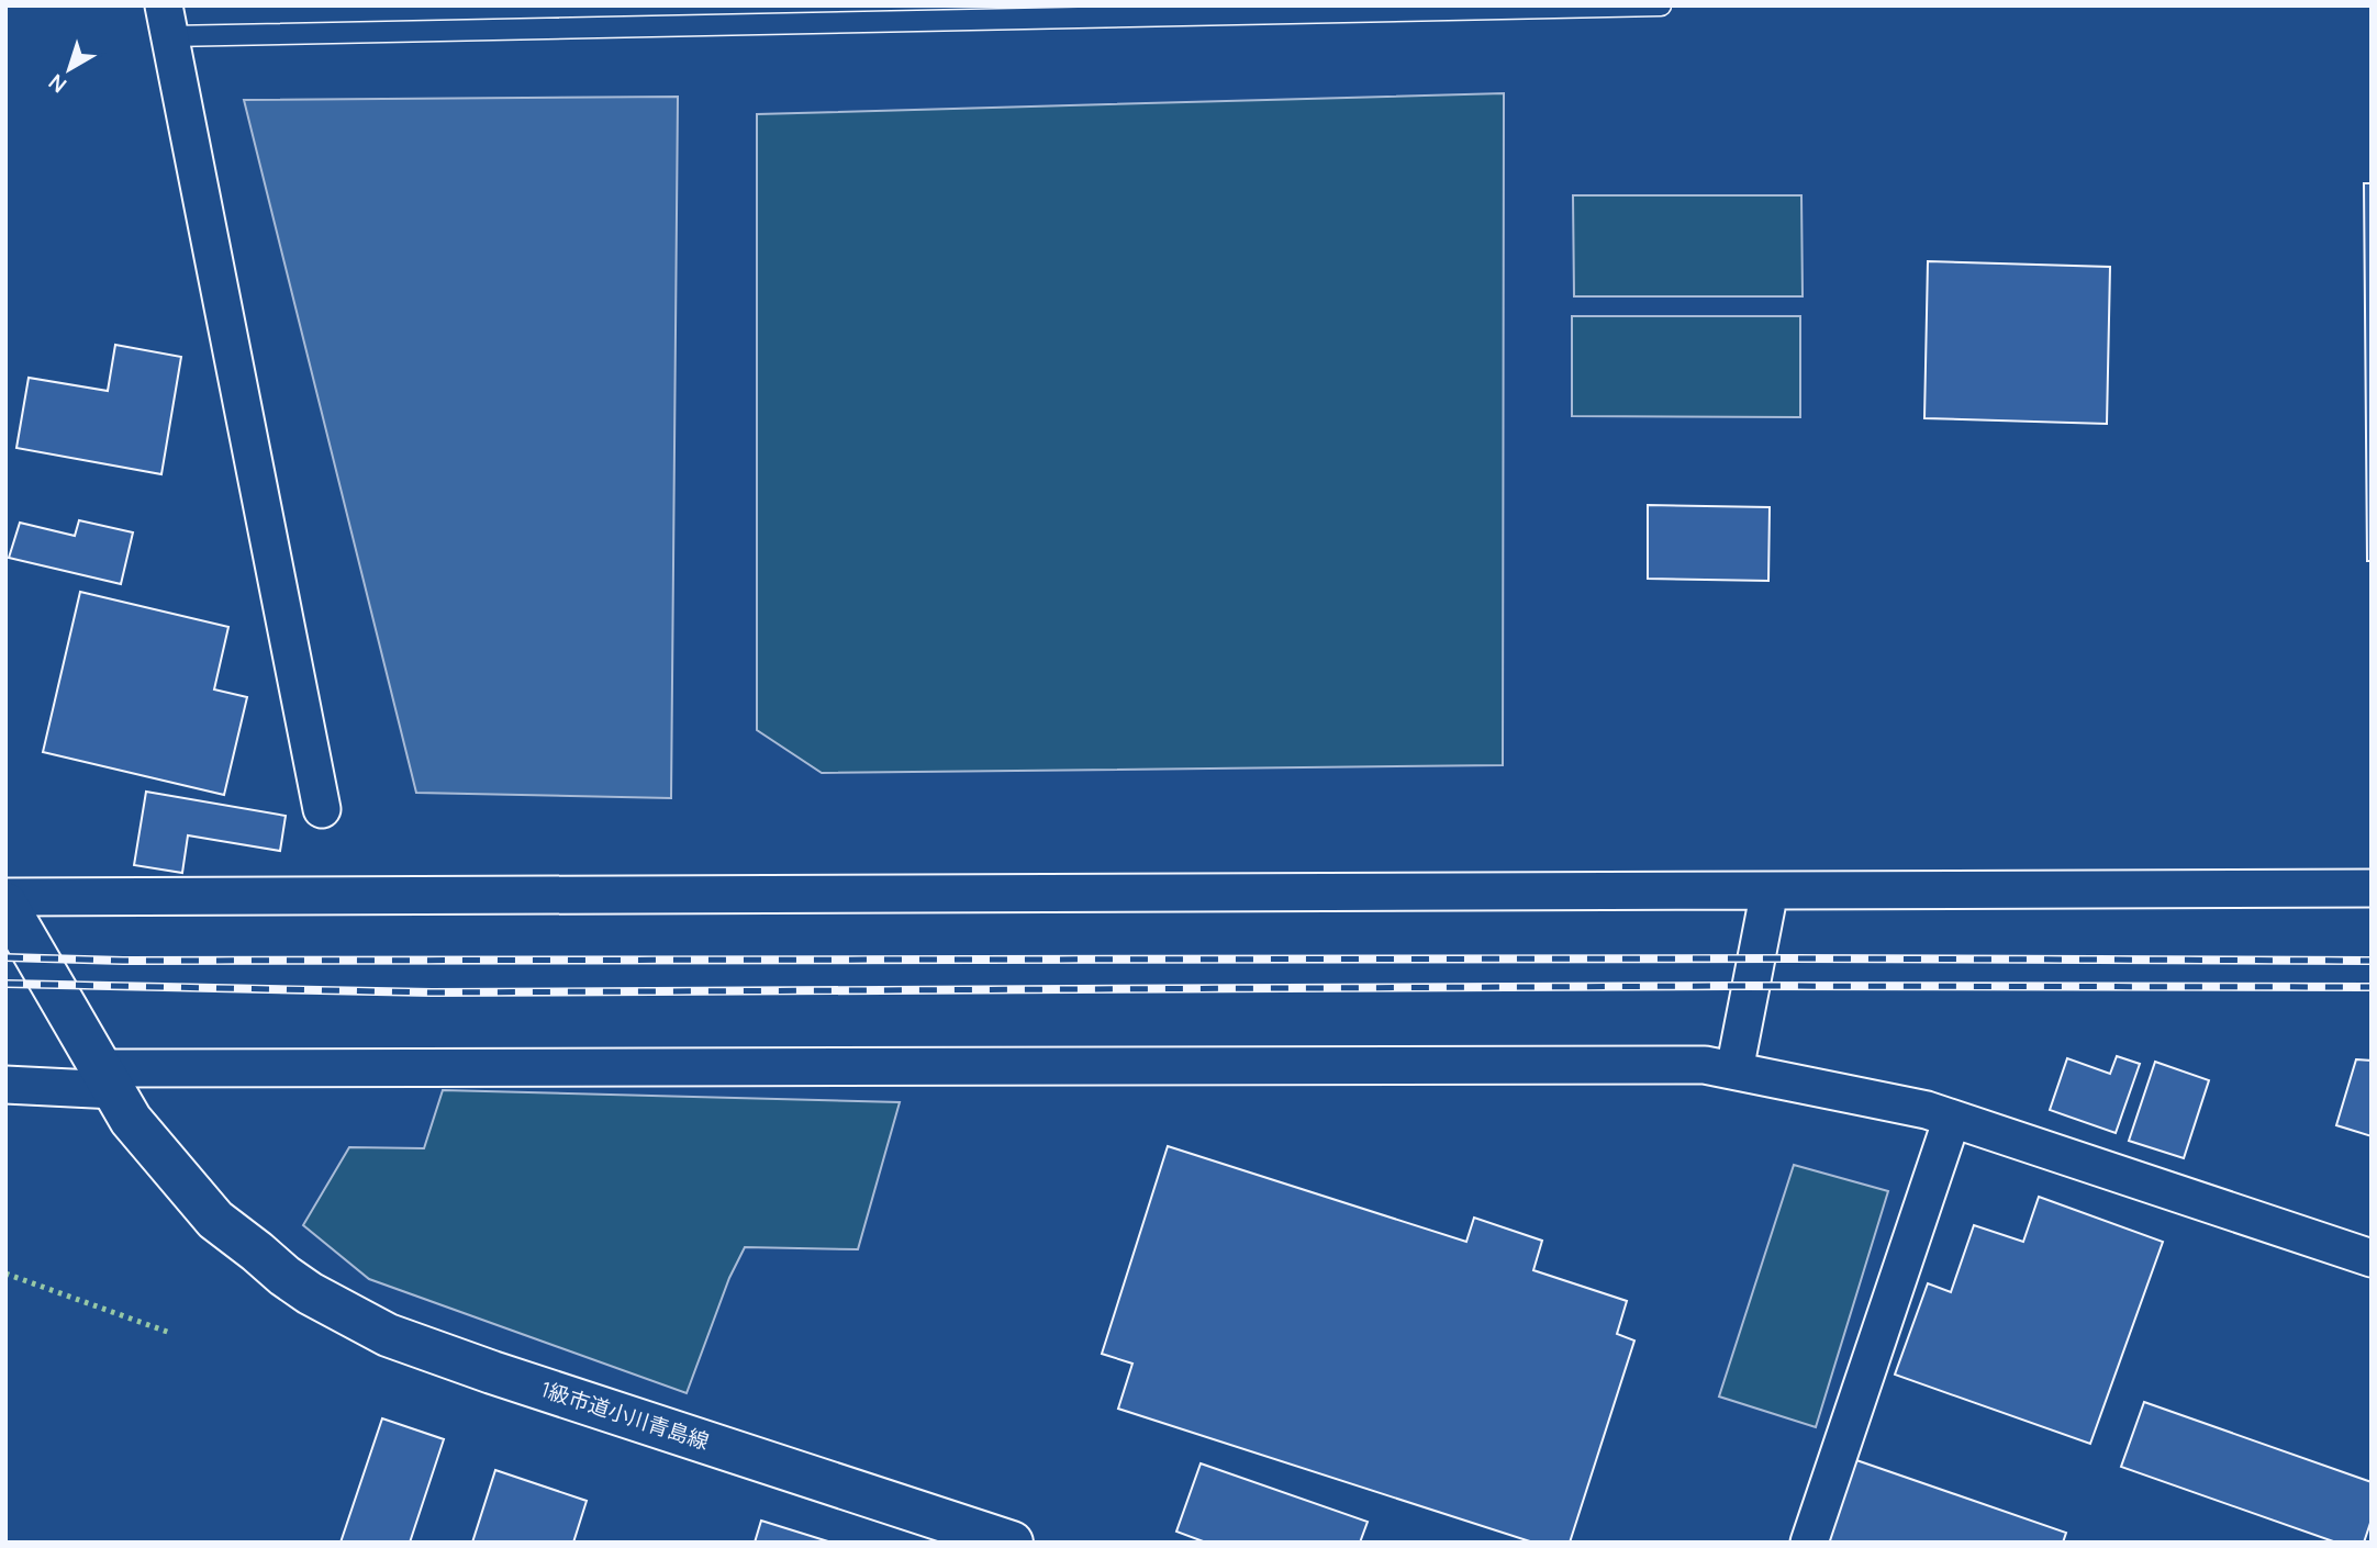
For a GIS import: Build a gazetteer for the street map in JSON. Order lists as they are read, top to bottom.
{
  "streets": {
    "street": ["1級市道小川青島線"]
  },
  "north": "bottom left"
}
